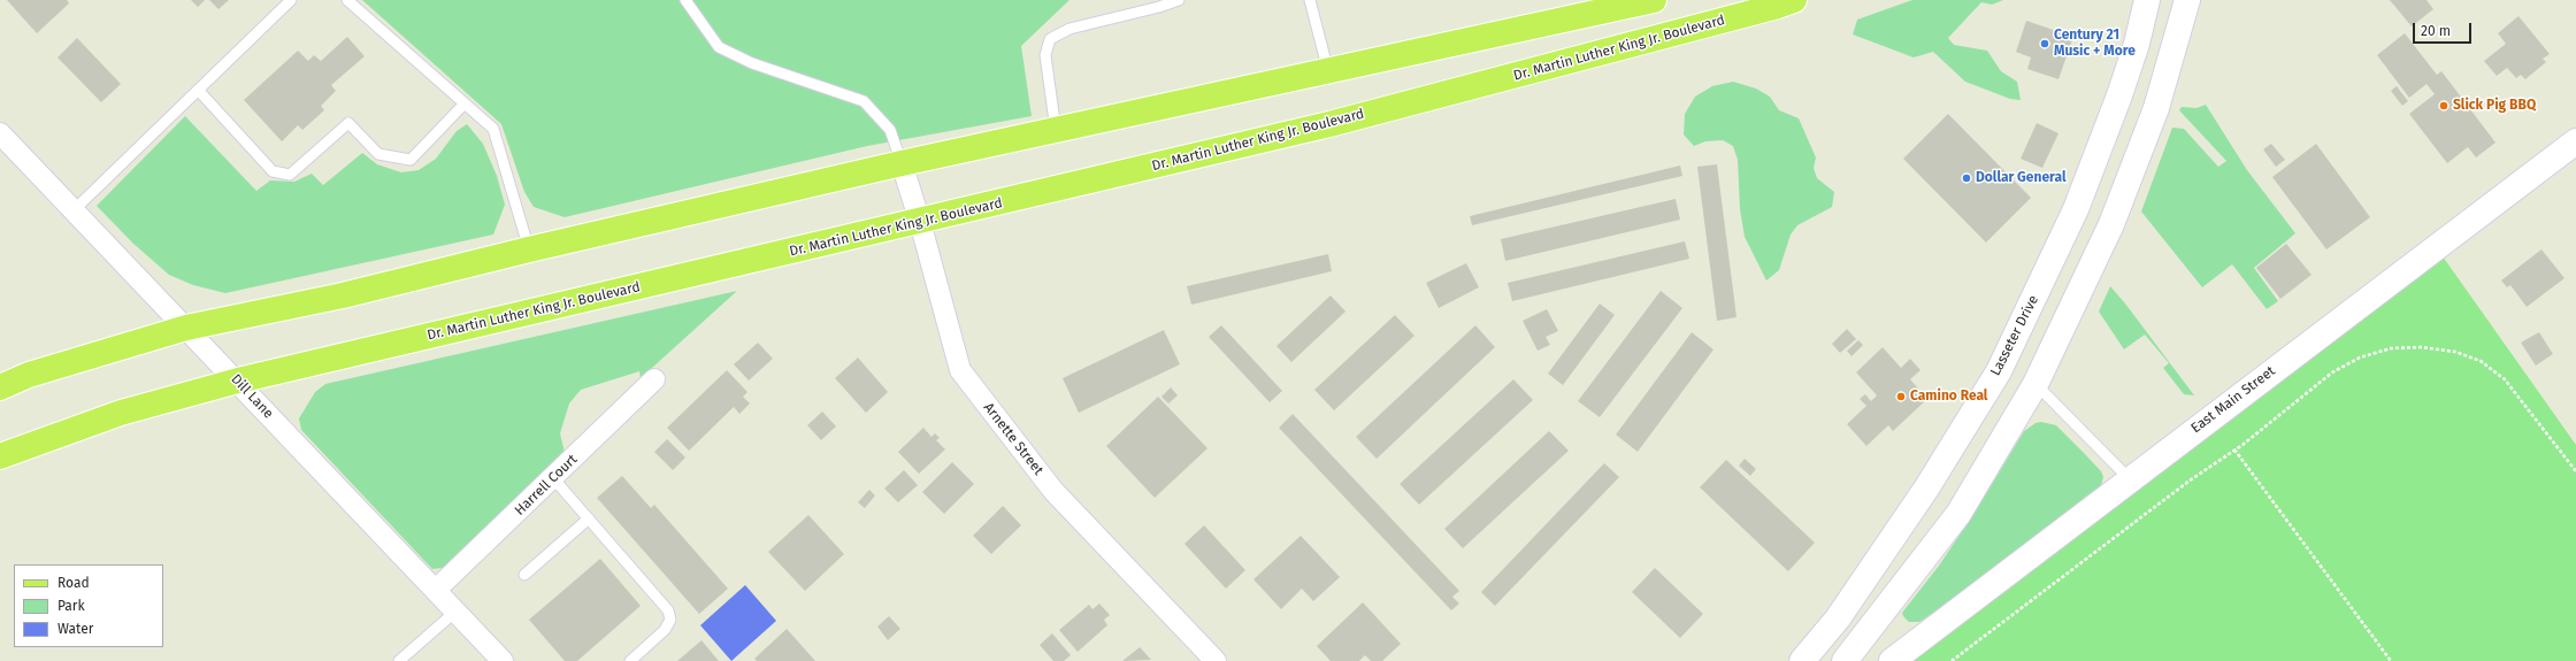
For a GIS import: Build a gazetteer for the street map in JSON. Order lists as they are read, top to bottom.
{
  "streets": {
    "main road": ["Dr. Martin Luther King Jr. Boulevard"],
    "street": [
      "Lasseter Drive",
      "Dill Lane",
      "East Main Street",
      "Arnette Street",
      "Harrell Court"
    ]
  },
  "crossings": [
    ["Dr. Martin Luther King Jr. Boulevard", "Dill Lane"],
    ["Dr. Martin Luther King Jr. Boulevard", "Arnette Street"],
    ["Dill Lane", "Harrell Court"]
  ],
  "places": [
    "Century 21 Music + More",
    "Slick Pig BBQ",
    "Dollar General",
    "Camino Real"
  ],
  "legend": ["Road", "Park", "Water"],
  "scale_bar": "20 m"
}
